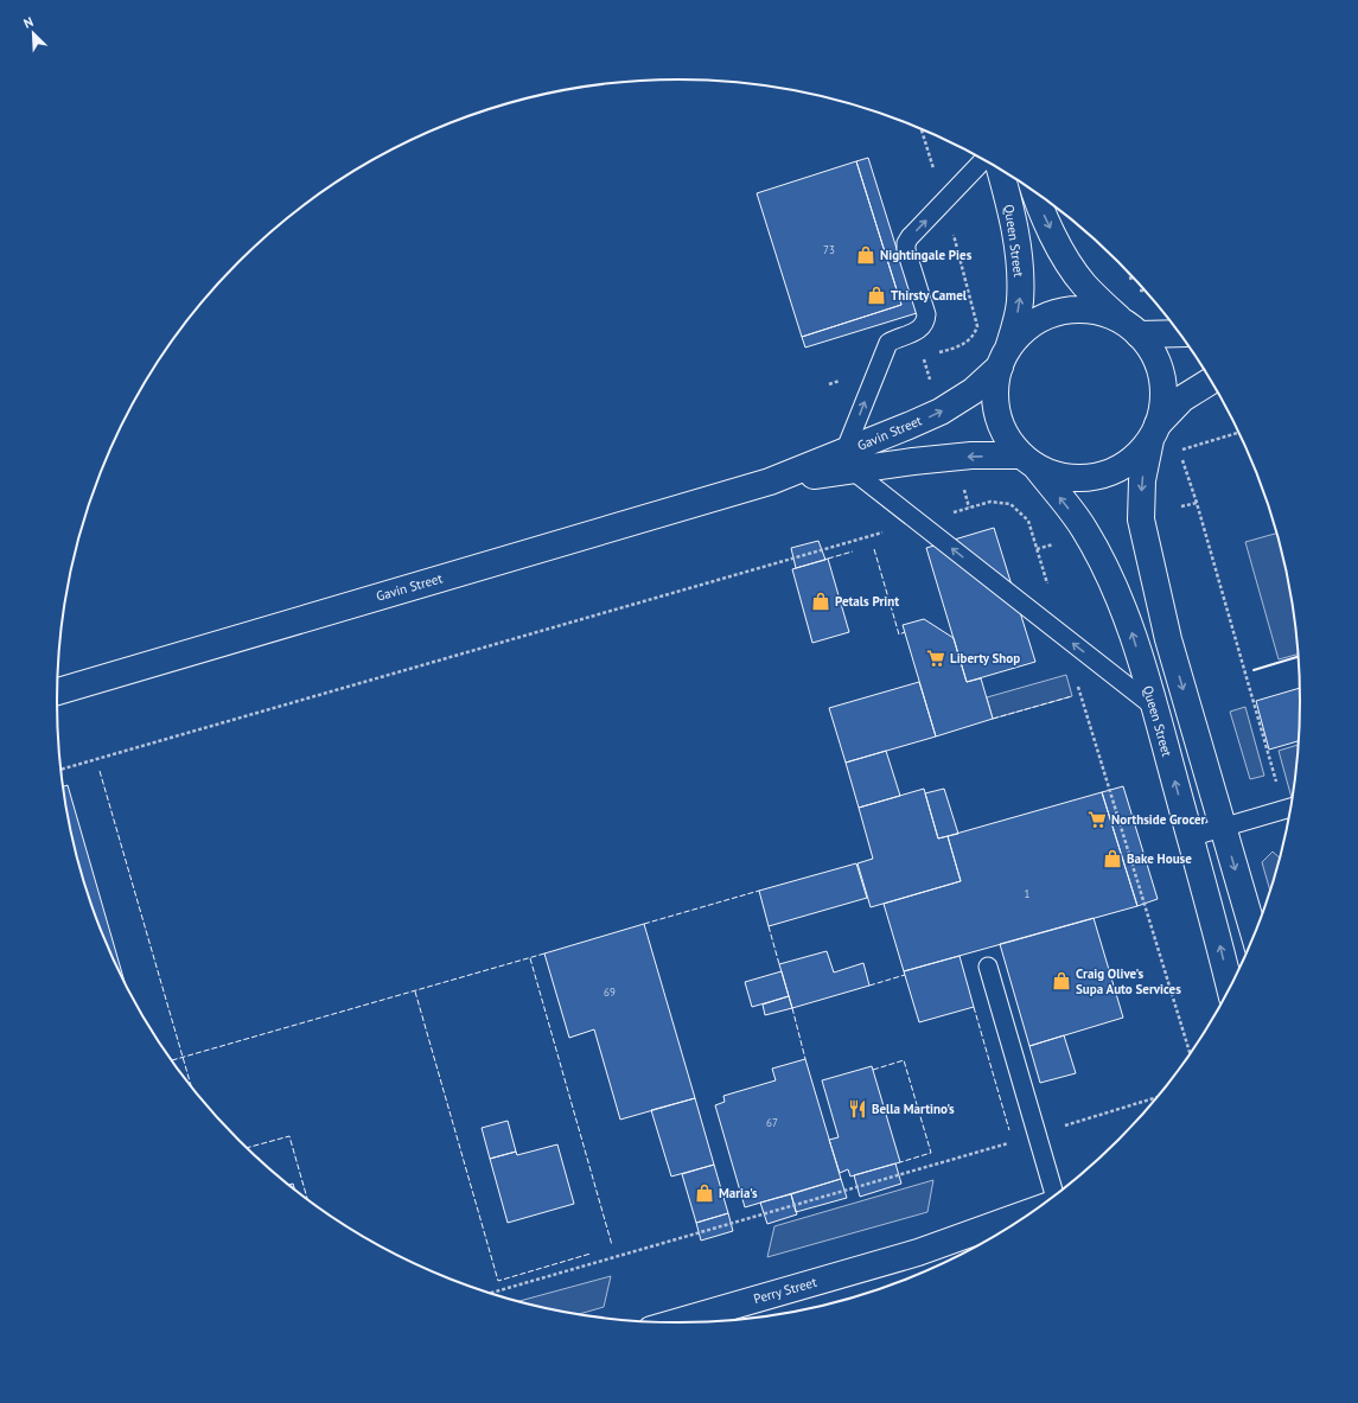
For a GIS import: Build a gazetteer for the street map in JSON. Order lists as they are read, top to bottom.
{
  "streets": {
    "main road": ["Queen Street", "Gavin Street", "Perry Street"]
  },
  "crossings": [
    ["Queen Street", "Gavin Street"]
  ],
  "places": {
    "shop": [
      "Nightingale Pies",
      "Thirsty Camel",
      "Petals Print",
      "Bake House",
      "Craig Olive's Supa Auto Services",
      "Maria's"
    ],
    "supermarket": ["Liberty Shop", "Northside Grocer"],
    "restaurant": ["Bella Martino's"]
  },
  "house_numbers": [
    "73",
    "1",
    "69",
    "67"
  ],
  "north": "top left"
}
